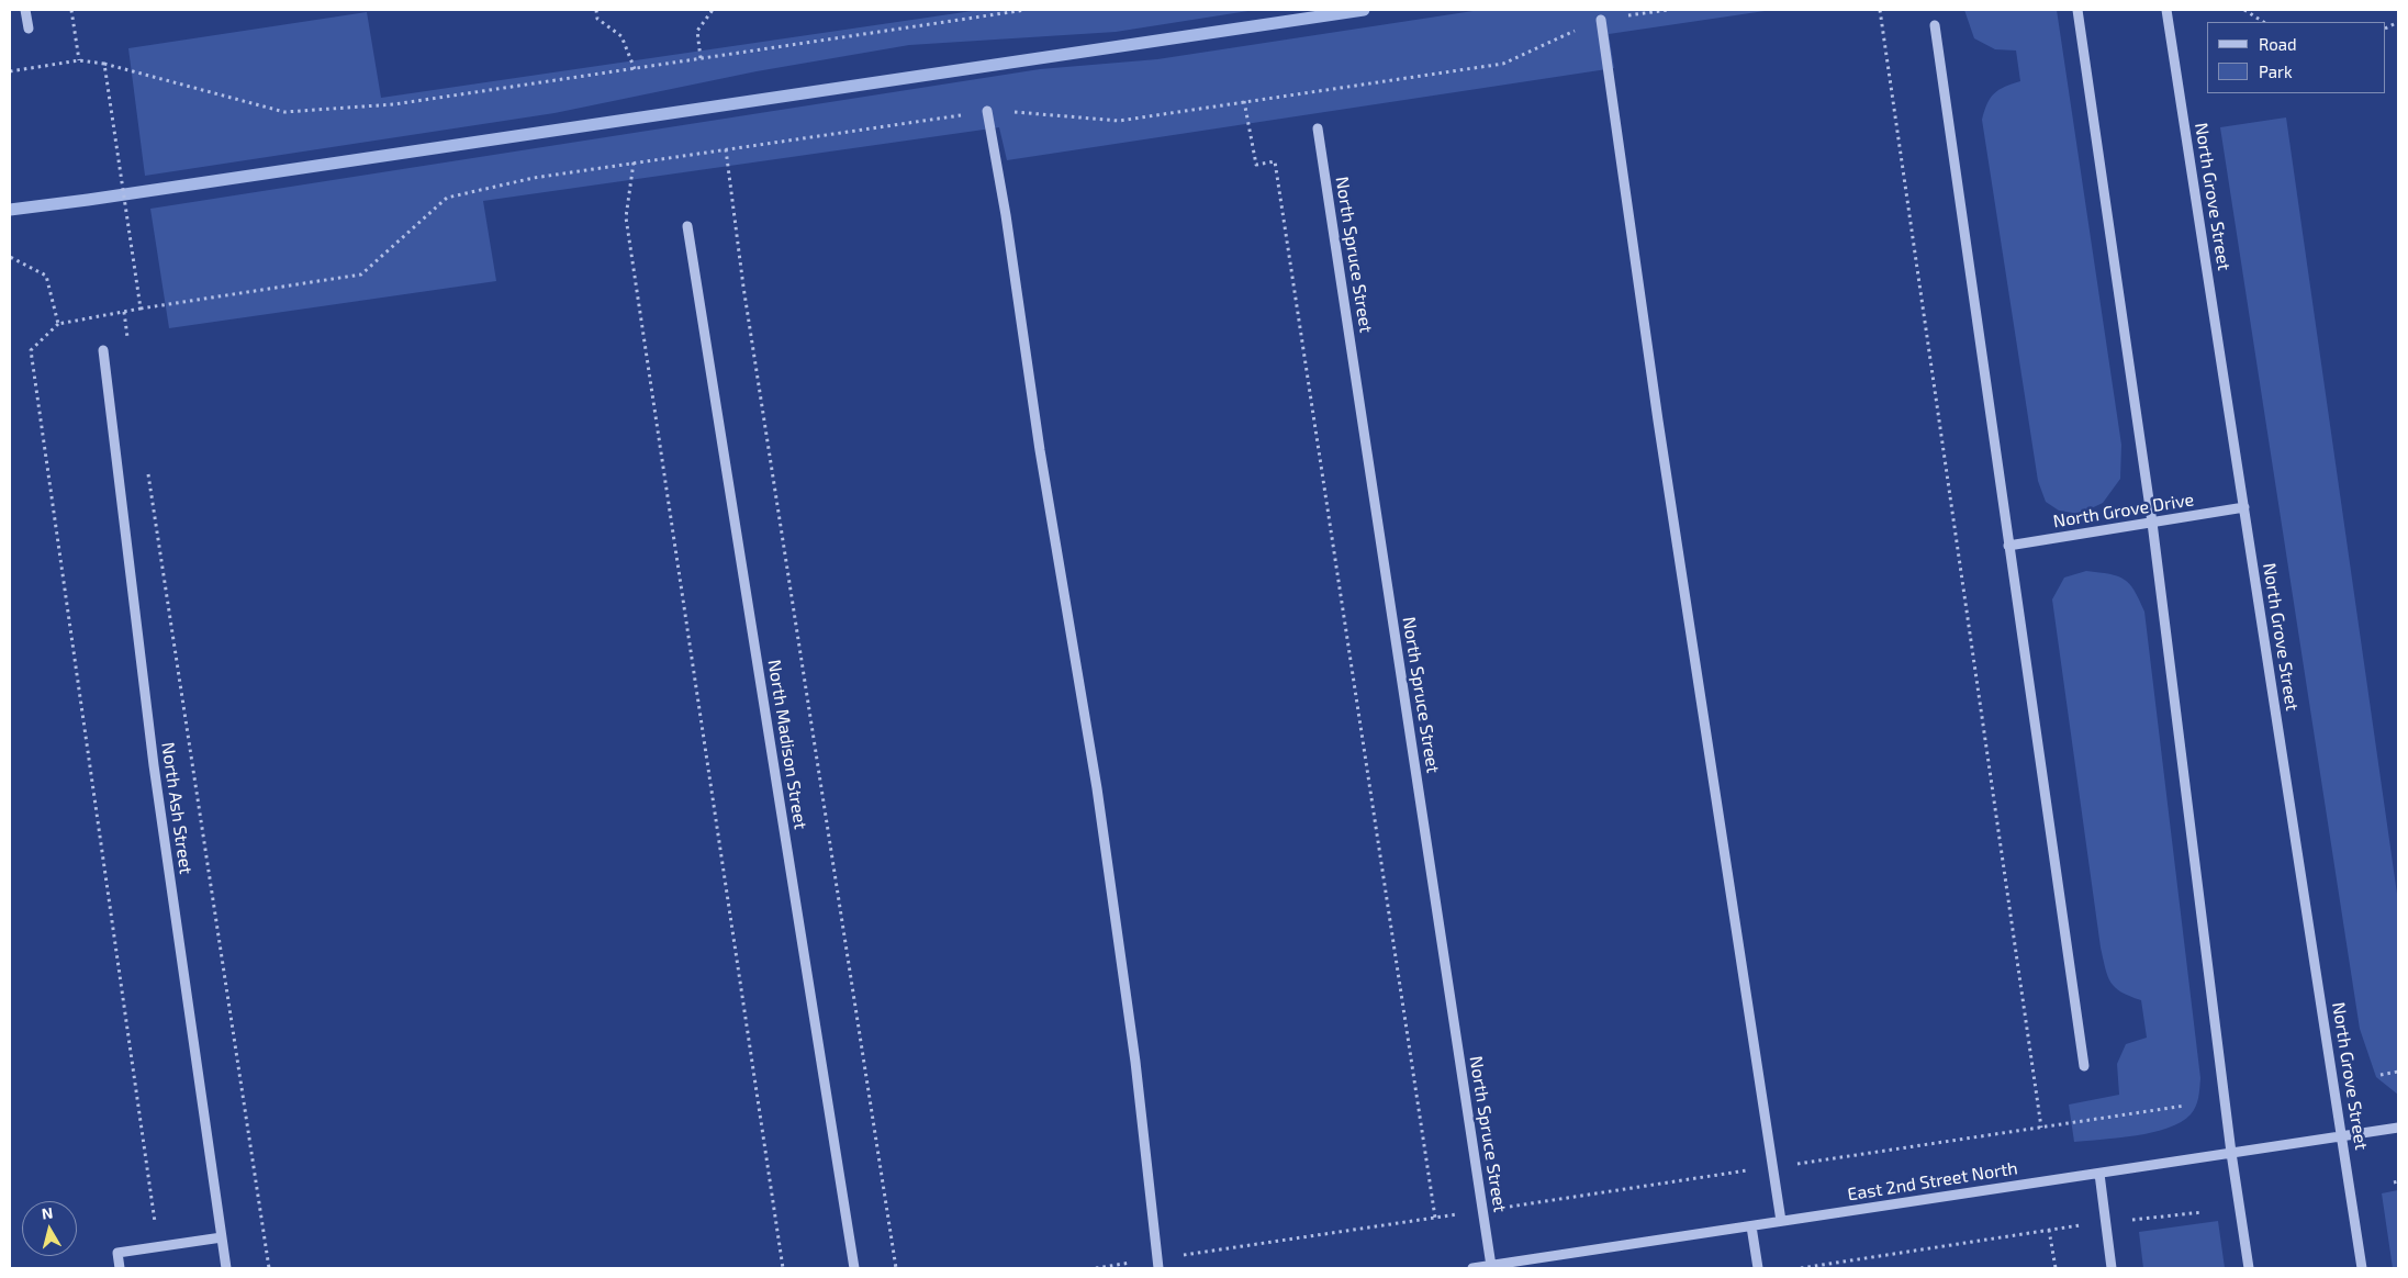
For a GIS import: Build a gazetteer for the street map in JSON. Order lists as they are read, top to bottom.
{
  "streets": {
    "street": [
      "North Grove Street",
      "North Spruce Street",
      "North Grove Drive",
      "North Madison Street",
      "North Ash Street",
      "East 2nd Street North"
    ]
  },
  "crossings": [
    ["North Grove Street", "North Grove Drive"],
    ["North Grove Street", "East 2nd Street North"],
    ["North Spruce Street", "East 2nd Street North"]
  ],
  "legend": ["Road", "Park"],
  "north": "top"
}
